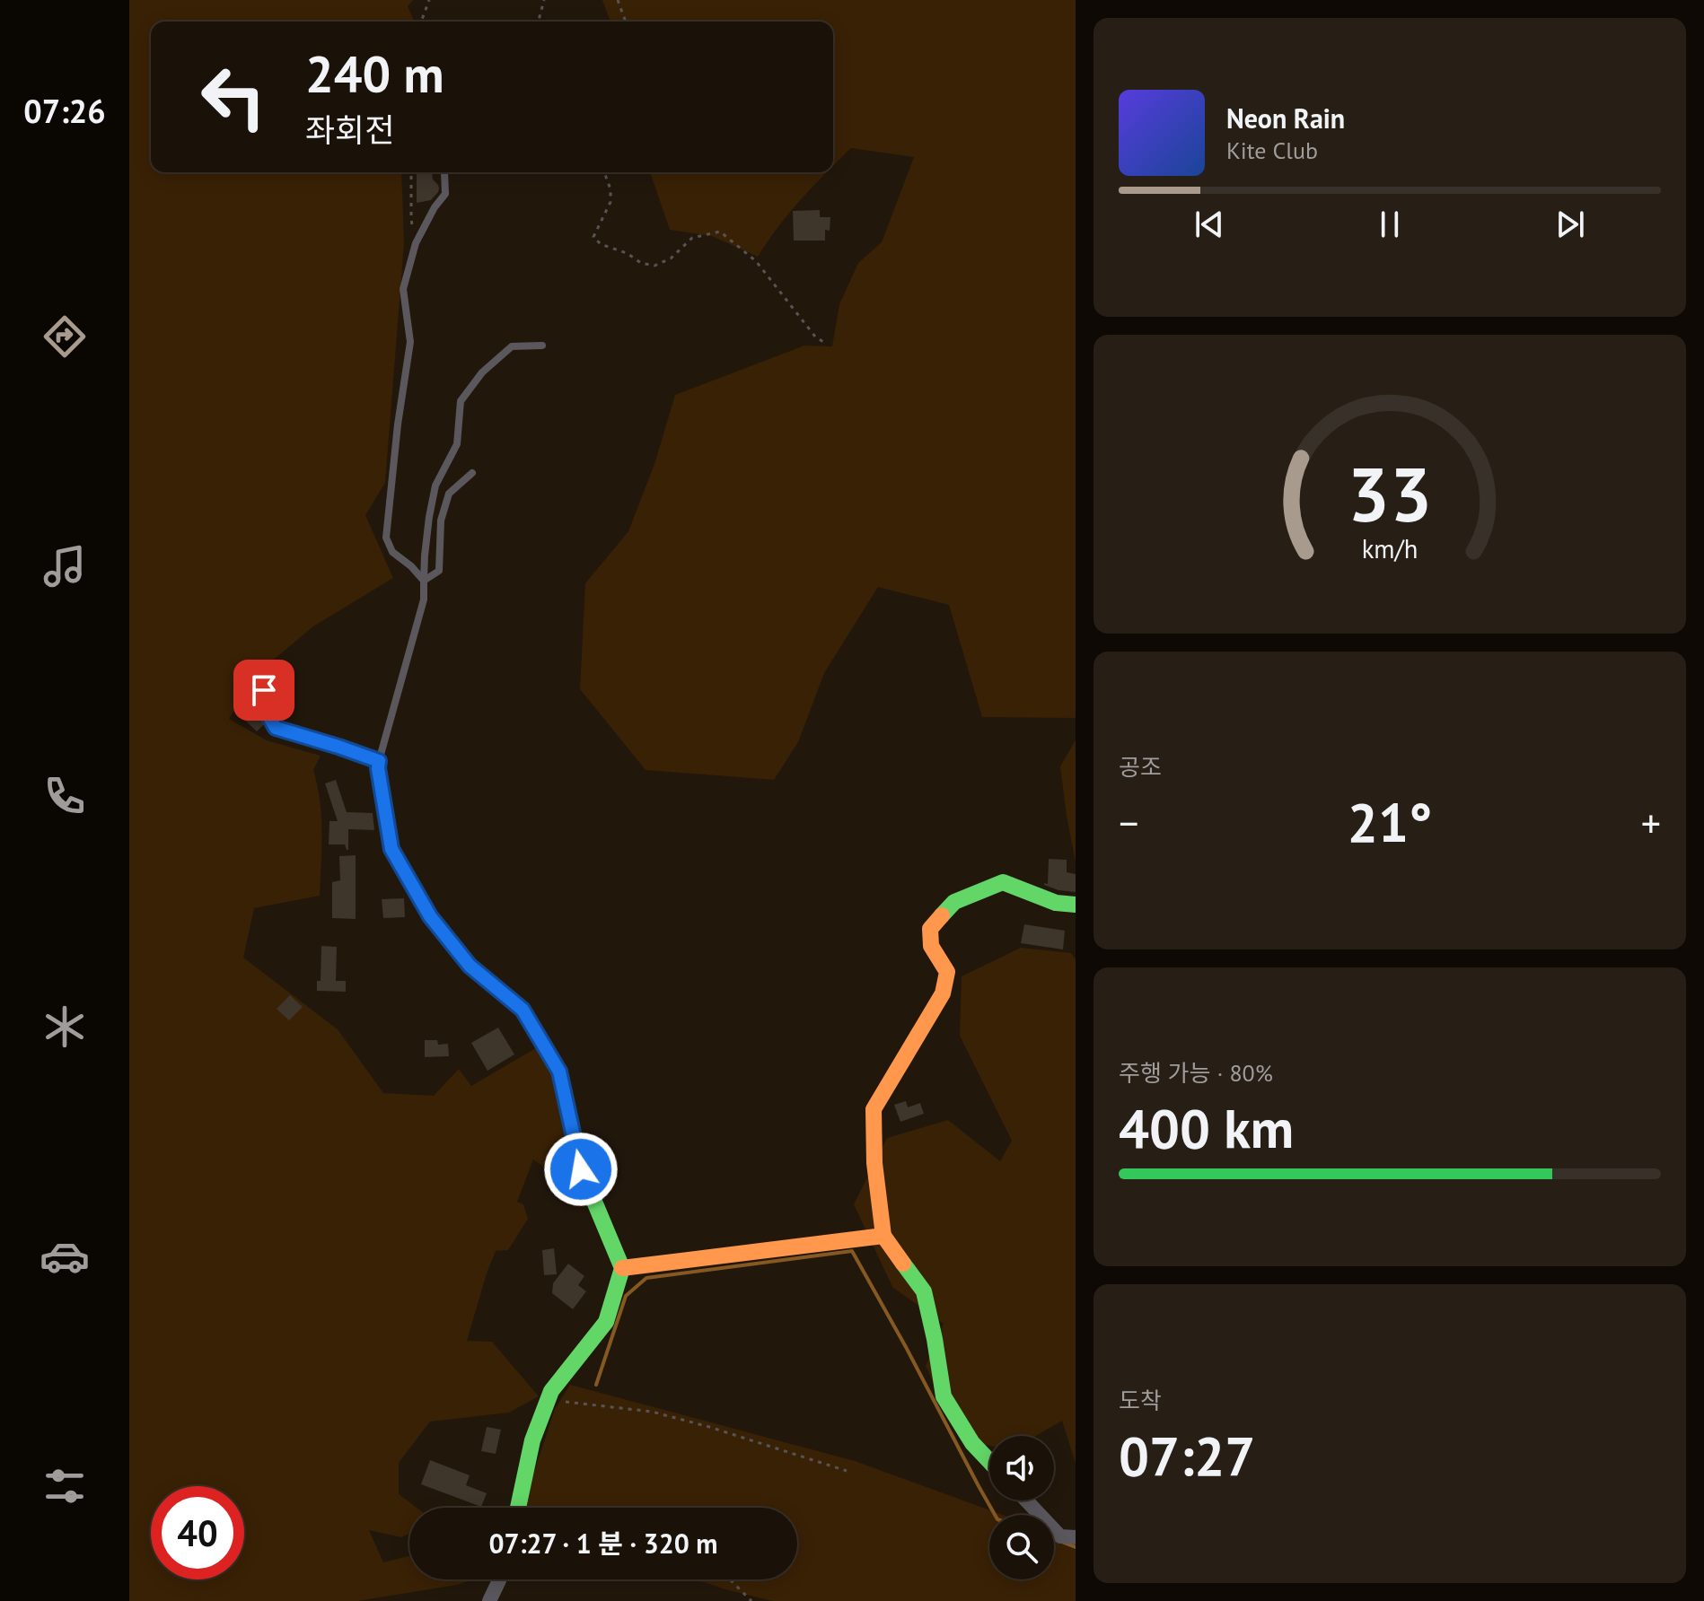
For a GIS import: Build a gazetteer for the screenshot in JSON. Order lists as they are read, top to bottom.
{
  "page": {
    "tabs": "07:26",
    "turn": ["240 m", "좌회전"],
    "song": ["Neon Rain", "Kite Club"],
    "tile": [
      "공조",
      ["주행 가능 · 80%", "400 km"],
      ["도착", "07:27"]
    ],
    "heat": ["−", "21°", "+"],
    "limit": "40",
    "trip": "07:27 · 1 분 · 320 m",
    "gauge": ["33", "km/h"]
  }
}
